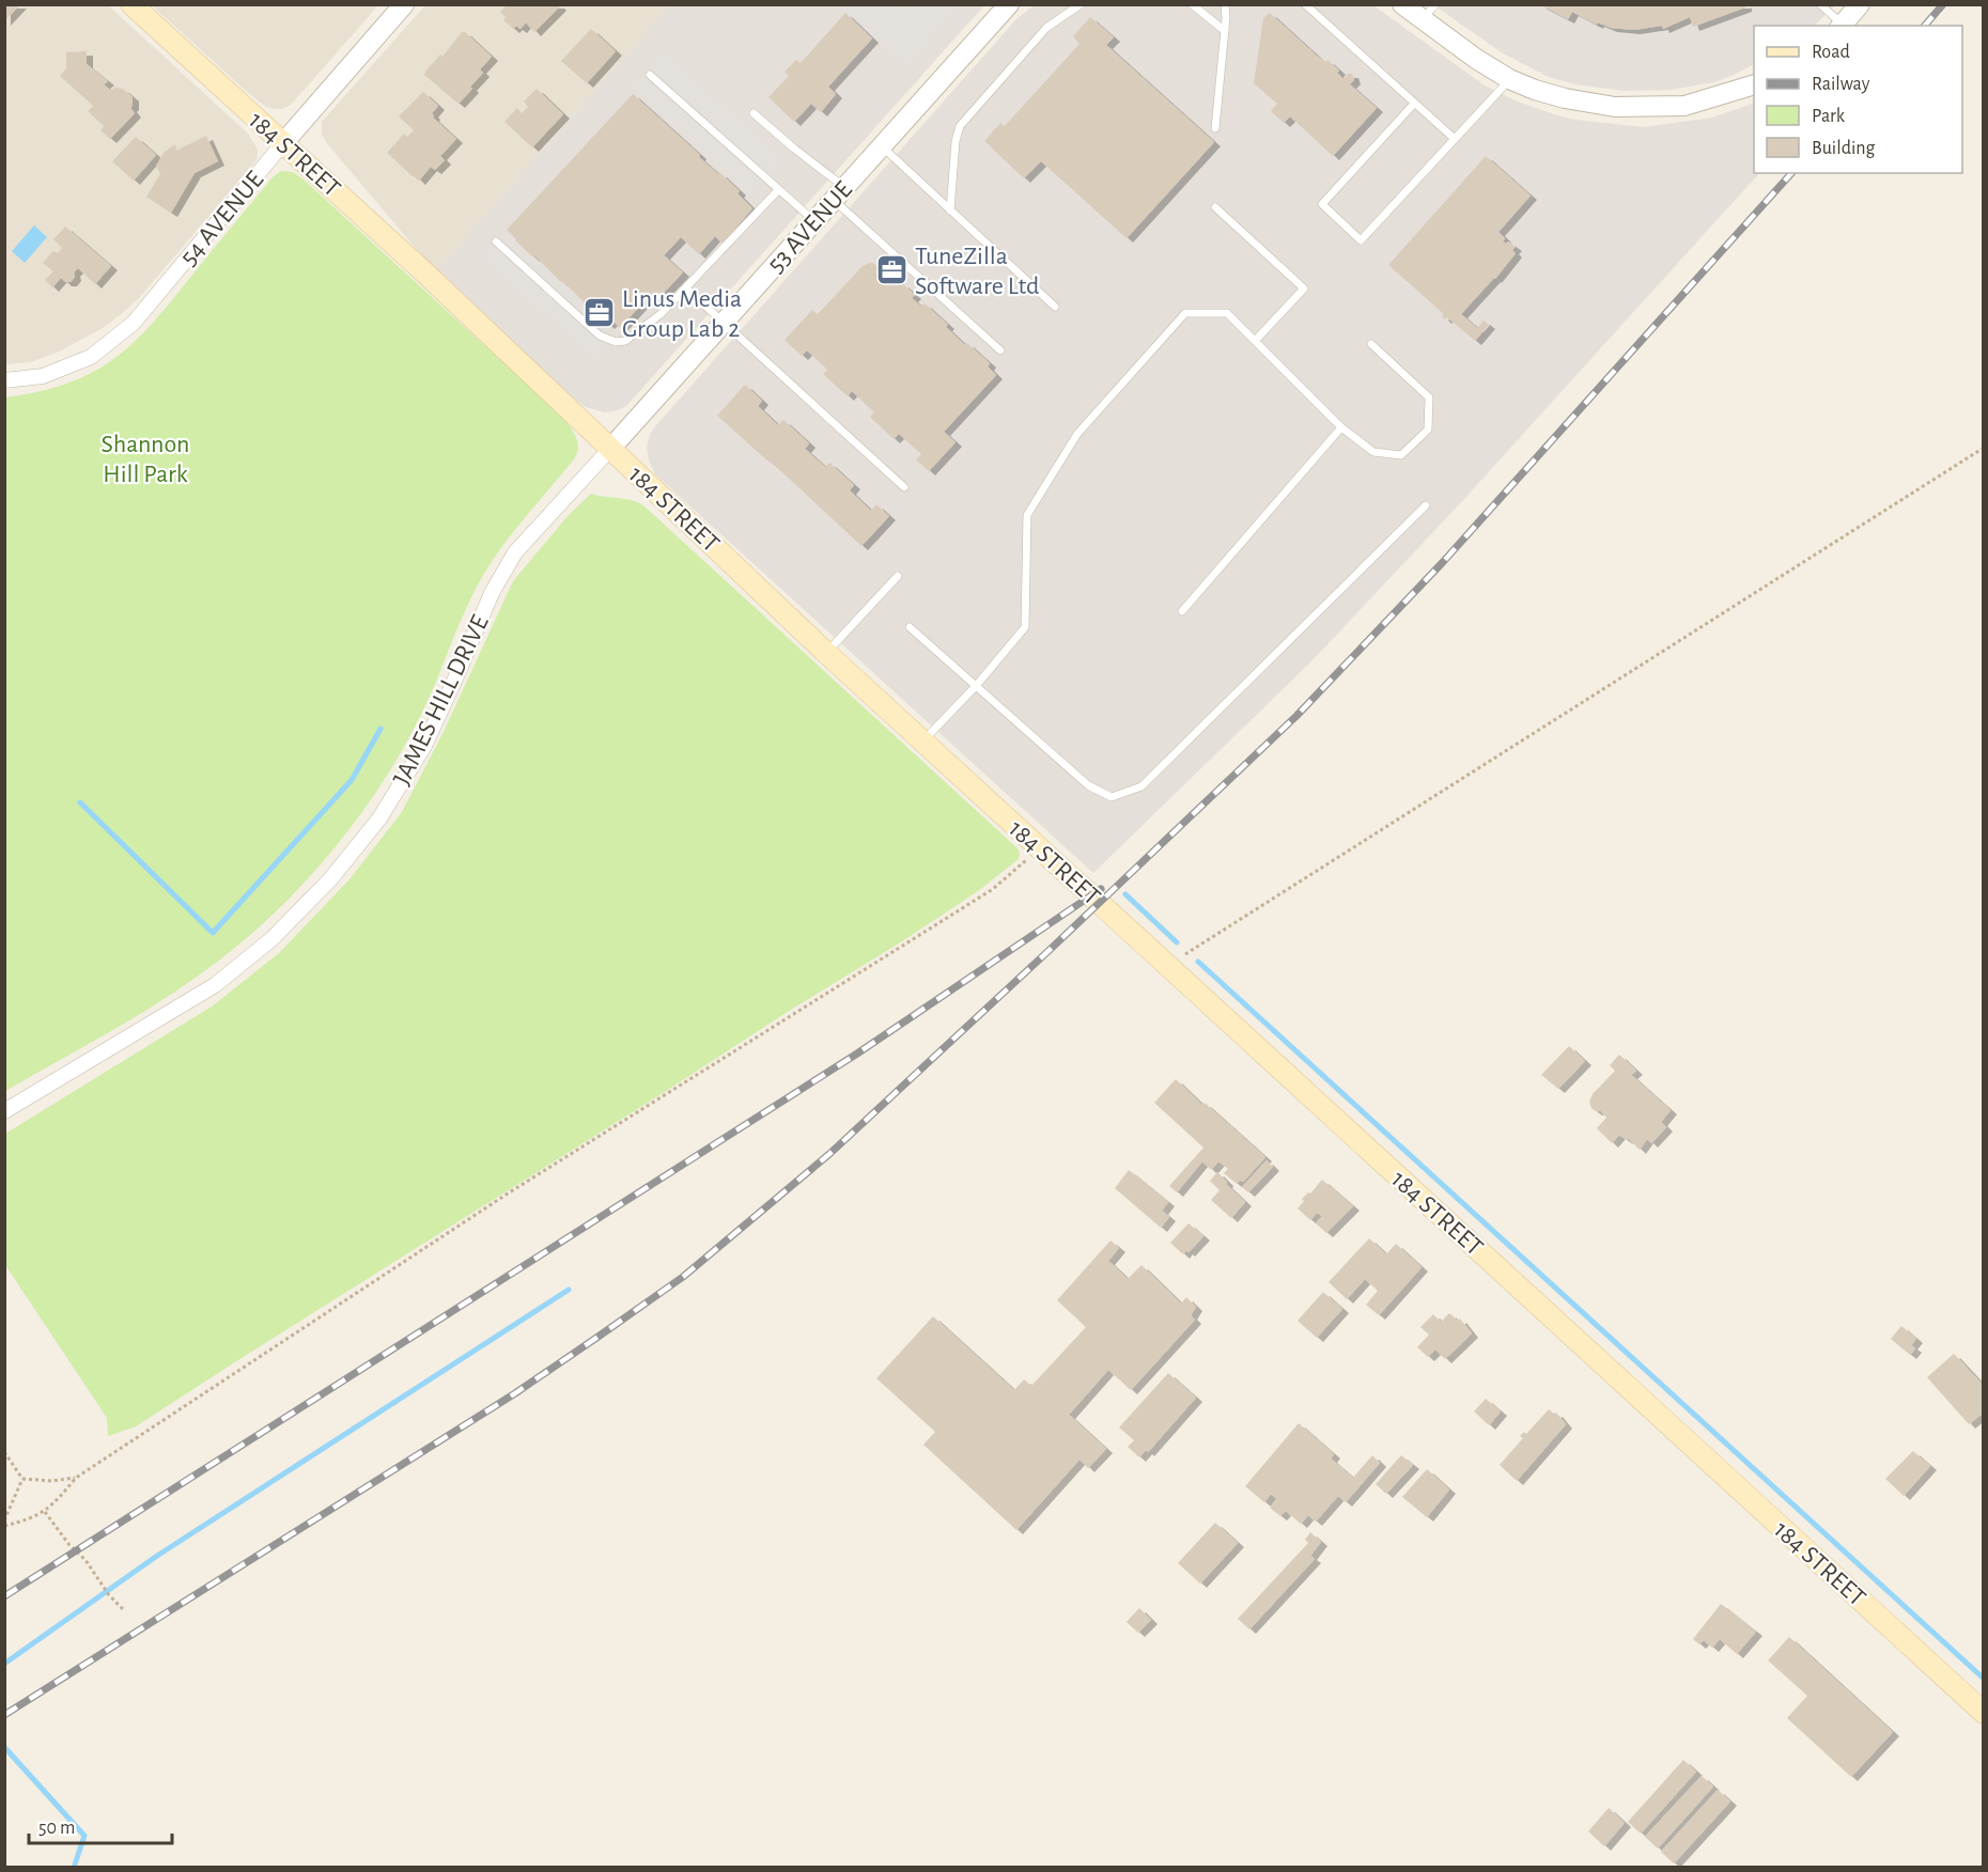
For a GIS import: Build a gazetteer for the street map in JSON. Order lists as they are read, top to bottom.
{
  "streets": {
    "main road": ["184 STREET"],
    "street": ["54 AVENUE", "53 AVENUE", "JAMES HILL DRIVE"]
  },
  "crossings": [
    ["184 STREET", "54 AVENUE"],
    ["184 STREET", "53 AVENUE"],
    ["184 STREET", "JAMES HILL DRIVE"],
    ["53 AVENUE", "JAMES HILL DRIVE"]
  ],
  "parks": ["Shannon Hill Park"],
  "places": {
    "office": ["TuneZilla Software Ltd", "Linus Media Group Lab 2"]
  },
  "legend": [
    "Road",
    "Railway",
    "Park",
    "Building"
  ],
  "scale_bar": "50 m"
}
